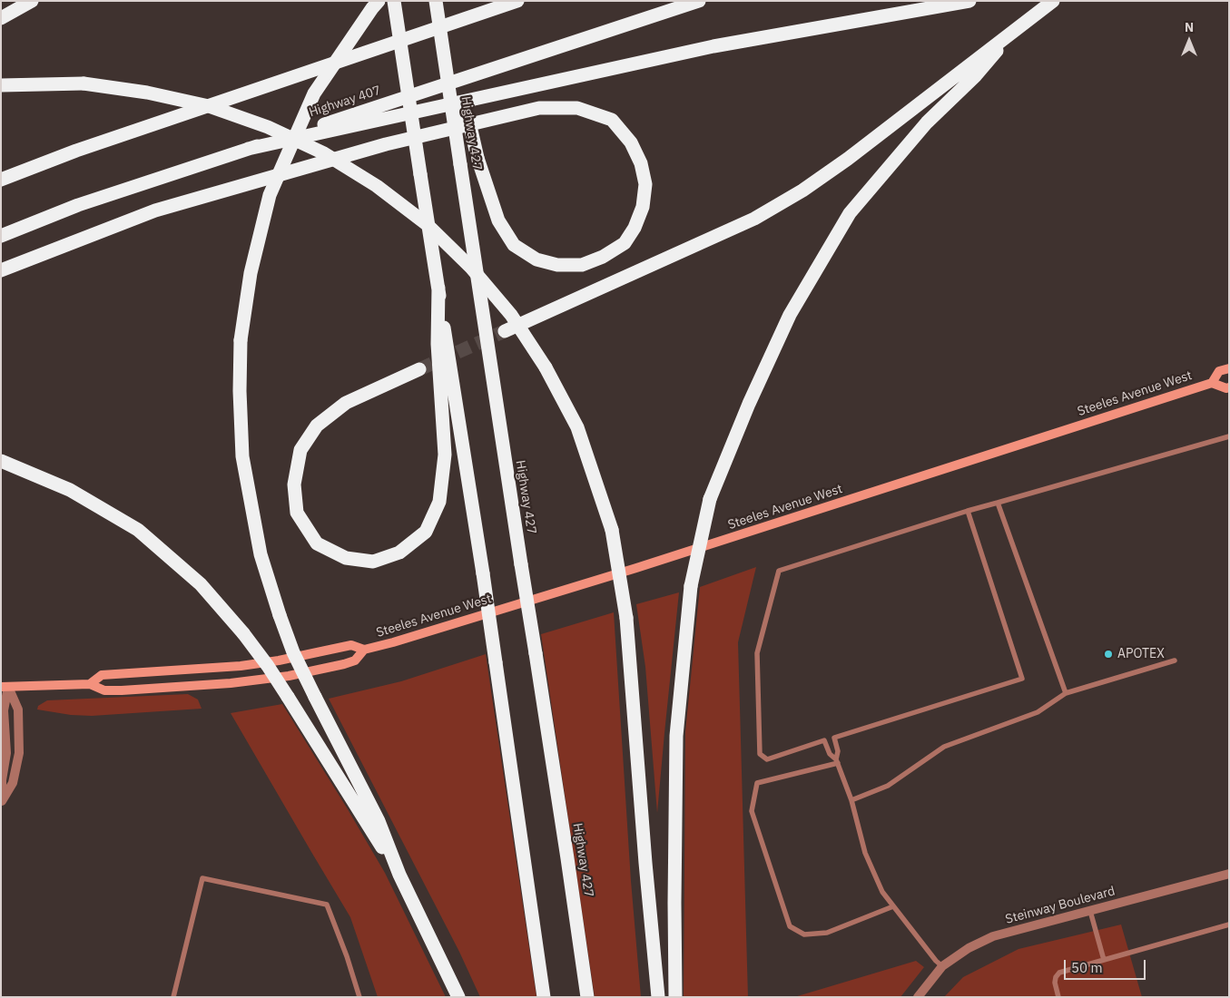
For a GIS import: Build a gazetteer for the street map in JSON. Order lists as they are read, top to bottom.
{
  "streets": {
    "highway": ["Highway 407", "Highway 427"],
    "main road": ["Steeles Avenue West"],
    "street": ["Steinway Boulevard"]
  },
  "places": ["APOTEX"],
  "scale_bar": "50 m",
  "north": "top"
}
